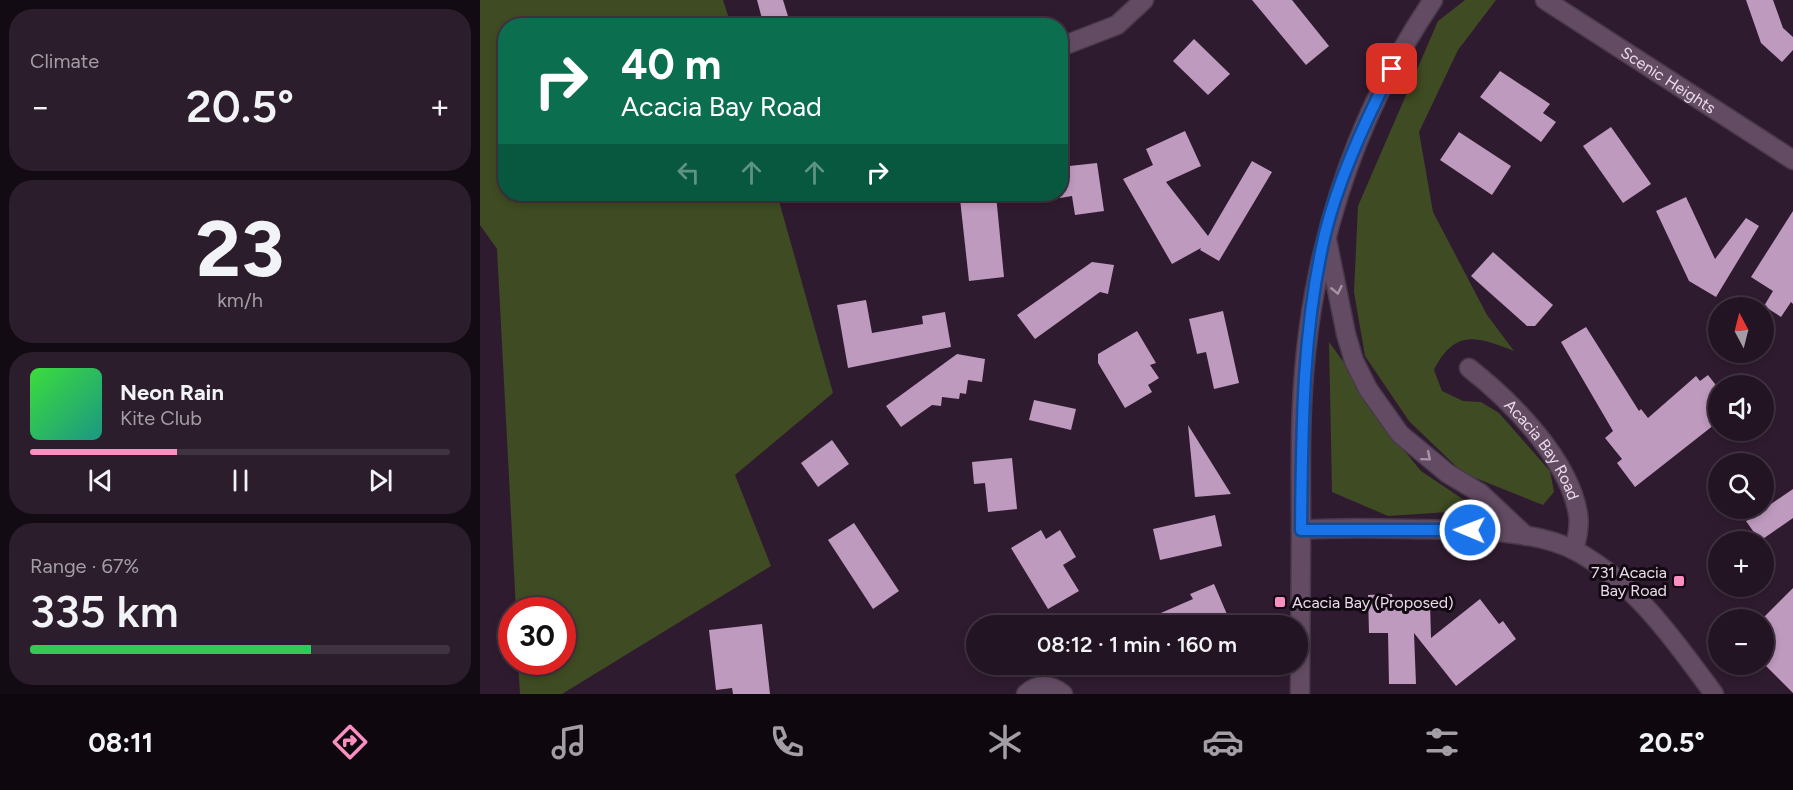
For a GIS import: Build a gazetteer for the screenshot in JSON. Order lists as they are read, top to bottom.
{
  "streets": {
    "street": ["Scenic Heights", "Acacia Bay Road"]
  },
  "places": {
    "transit": ["731 Acacia Bay Road", "Acacia Bay (Proposed)"]
  },
  "north": "top",
  "page": {
    "tile": [
      "Climate",
      ["23", "km/h"],
      ["Range · 67%", "335 km"]
    ],
    "turn": ["40 m", "Acacia Bay Road"],
    "heat": ["−", "20.5°", "+"],
    "map_buttons": ["+", "−"],
    "song": ["Neon Rain", "Kite Club"],
    "limit": "30",
    "trip": "08:12 · 1 min · 160 m",
    "tabs": ["08:11", "20.5°"]
  }
}
